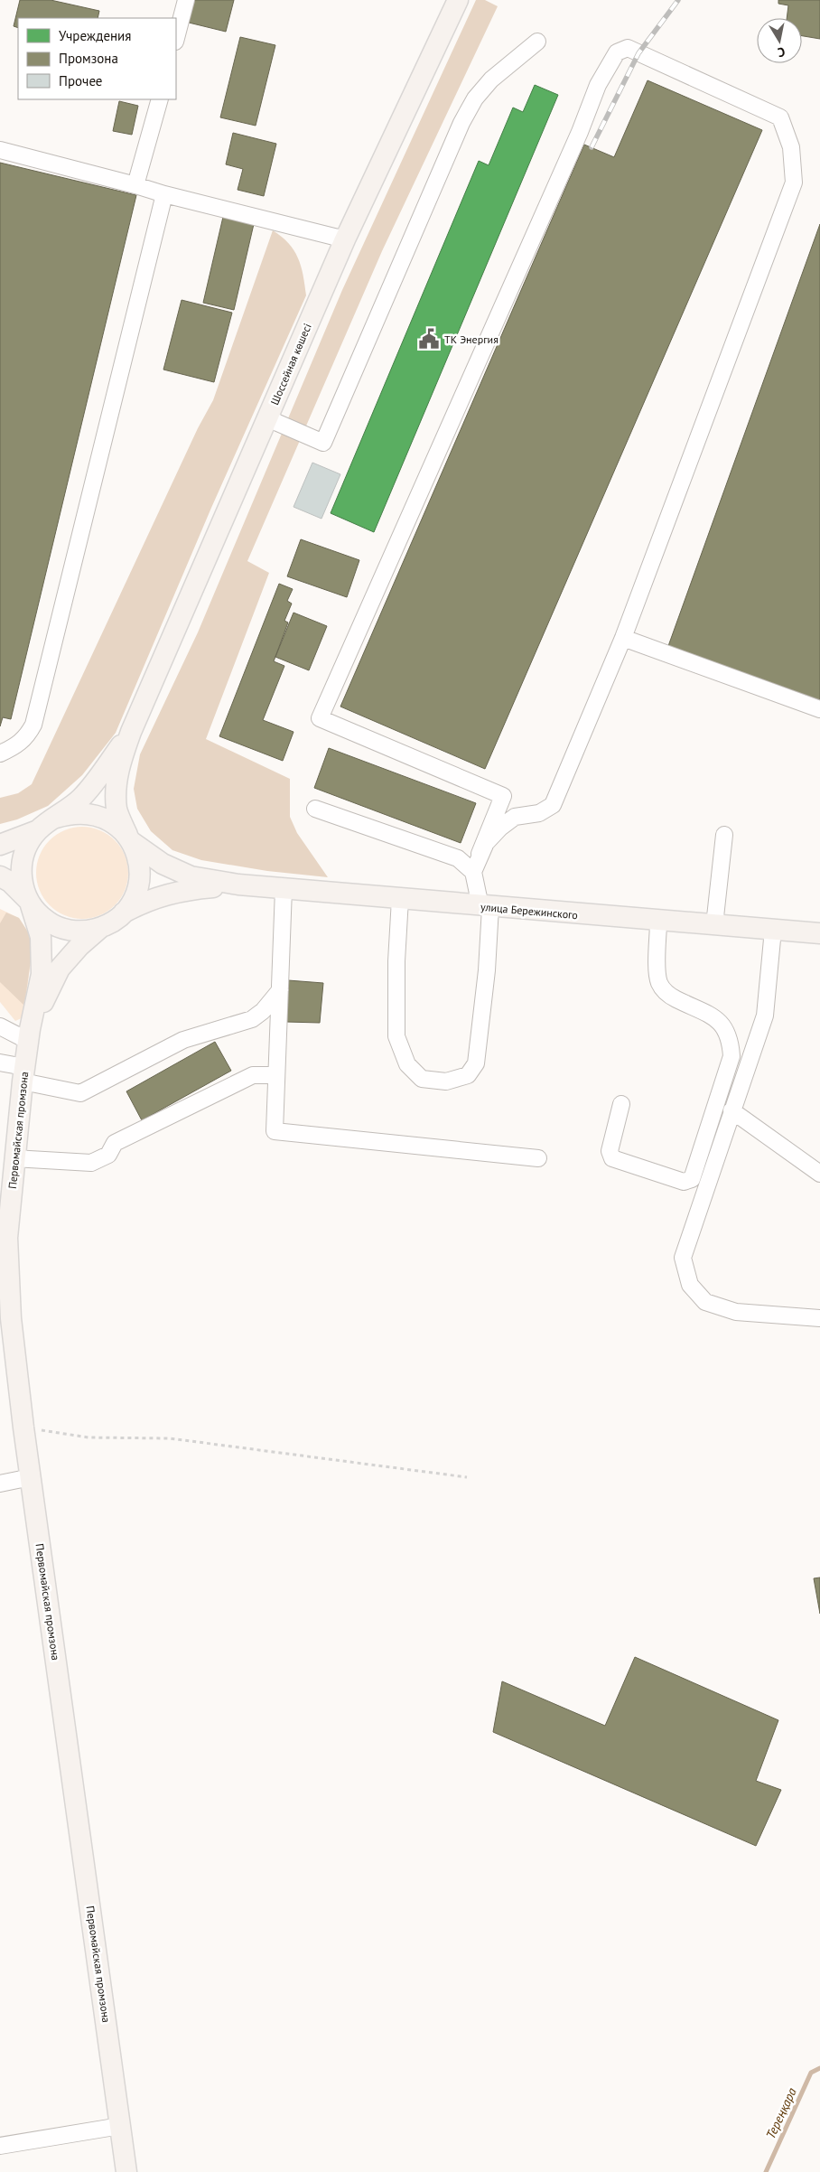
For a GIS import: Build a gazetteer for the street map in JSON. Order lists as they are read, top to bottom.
{
  "streets": {
    "main road": ["Шоссейная көшесі", "улица Бережинского", "Первомайская промзона"]
  },
  "water": ["Тереңқара"],
  "places": {
    "public building": ["ТК Энергия"]
  },
  "legend": ["Учреждения", "Промзона", "Прочее"],
  "north": "bottom"
}
